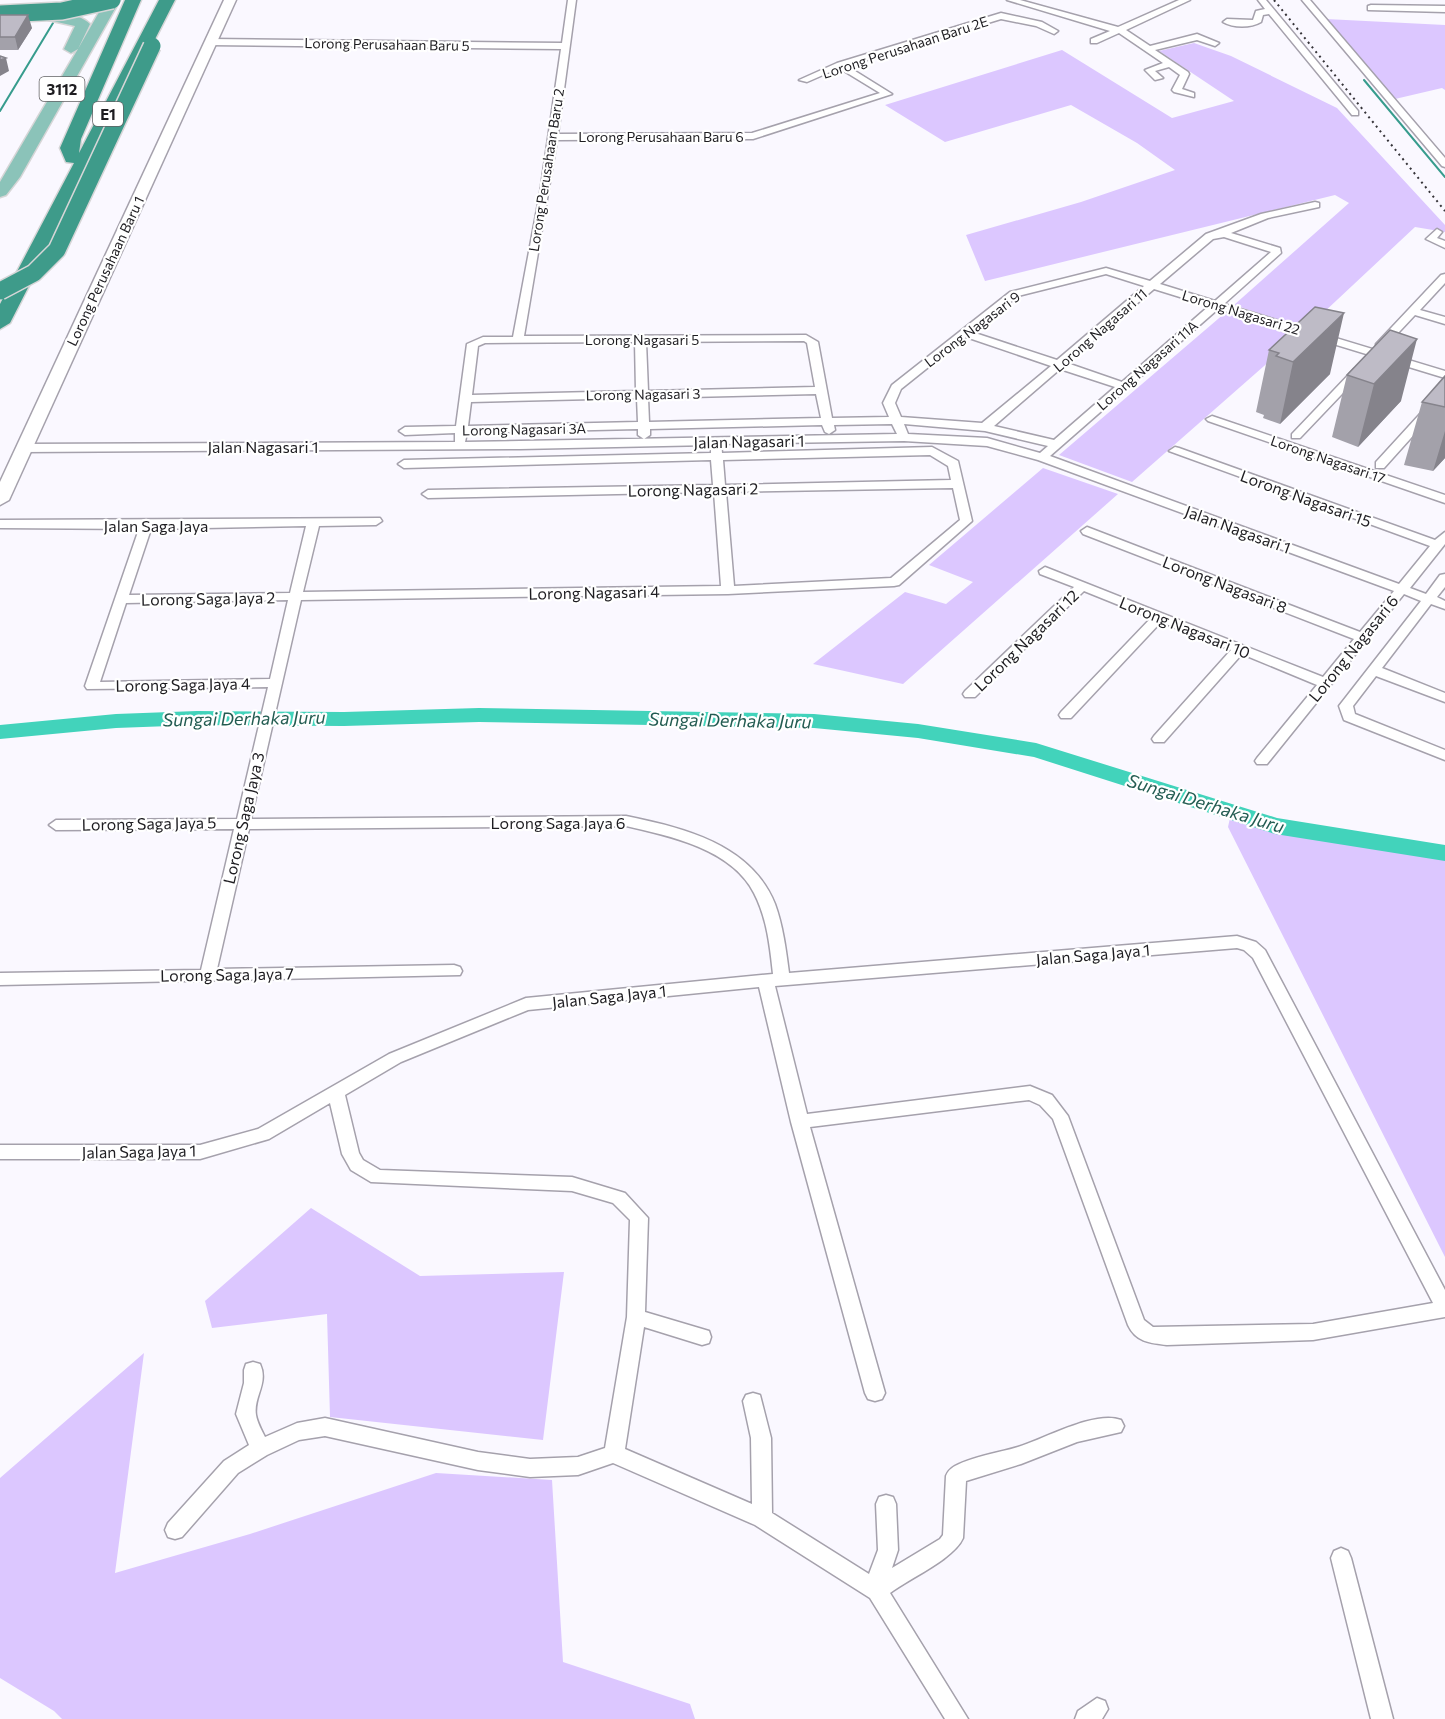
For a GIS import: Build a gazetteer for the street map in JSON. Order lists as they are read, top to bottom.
{
  "streets": {
    "highway": ["E1"],
    "main road": ["3112"],
    "street": [
      "Lorong Perusahaan Baru 5",
      "Lorong Perusahaan Baru 2E",
      "Lorong Perusahaan Baru 6",
      "Lorong Perusahaan Baru 2",
      "Lorong Perusahaan Baru 1",
      "Lorong Nagasari 22",
      "Lorong Nagasari 9",
      "Lorong Nagasari 11",
      "Lorong Nagasari 5",
      "Lorong Nagasari 11A",
      "Lorong Nagasari 3",
      "Lorong Nagasari 3A",
      "Jalan Nagasari 1",
      "Lorong Nagasari 17",
      "Lorong Nagasari 2",
      "Lorong Nagasari 15",
      "Jalan Saga Jaya",
      "Lorong Nagasari 8",
      "Lorong Nagasari 4",
      "Lorong Saga Jaya 2",
      "Lorong Nagasari 10",
      "Lorong Nagasari 12",
      "Lorong Nagasari 6",
      "Lorong Saga Jaya 4",
      "Lorong Saga Jaya 3",
      "Lorong Saga Jaya 6",
      "Lorong Saga Jaya 5",
      "Jalan Saga Jaya 1",
      "Lorong Saga Jaya 7"
    ]
  },
  "crossings": [
    ["Lorong Perusahaan Baru 5", "Lorong Perusahaan Baru 2"],
    ["Lorong Perusahaan Baru 5", "Lorong Perusahaan Baru 1"],
    ["Lorong Perusahaan Baru 2E", "Lorong Perusahaan Baru 6"],
    ["Lorong Perusahaan Baru 6", "Lorong Perusahaan Baru 2"],
    ["Lorong Perusahaan Baru 2", "Lorong Nagasari 5"],
    ["Lorong Perusahaan Baru 1", "Jalan Nagasari 1"],
    ["Lorong Nagasari 22", "Lorong Nagasari 9"],
    ["Lorong Nagasari 22", "Lorong Nagasari 11"],
    ["Lorong Nagasari 22", "Lorong Nagasari 11A"],
    ["Lorong Nagasari 9", "Jalan Nagasari 1"],
    ["Lorong Nagasari 11", "Lorong Nagasari 11A"],
    ["Lorong Nagasari 11", "Jalan Nagasari 1"],
    ["Lorong Nagasari 5", "Lorong Nagasari 3"],
    ["Lorong Nagasari 11A", "Jalan Nagasari 1"],
    ["Lorong Nagasari 3A", "Jalan Nagasari 1"],
    ["Jalan Nagasari 1", "Lorong Nagasari 6"],
    ["Lorong Nagasari 2", "Lorong Nagasari 4"],
    ["Lorong Nagasari 15", "Lorong Nagasari 6"],
    ["Jalan Saga Jaya", "Lorong Saga Jaya 3"],
    ["Lorong Nagasari 8", "Lorong Nagasari 6"],
    ["Lorong Nagasari 4", "Lorong Saga Jaya 2"],
    ["Lorong Nagasari 4", "Lorong Saga Jaya 3"],
    ["Lorong Saga Jaya 2", "Lorong Saga Jaya 4"],
    ["Lorong Saga Jaya 2", "Lorong Saga Jaya 3"],
    ["Lorong Nagasari 10", "Lorong Nagasari 12"],
    ["Lorong Nagasari 10", "Lorong Nagasari 6"],
    ["Lorong Saga Jaya 4", "Lorong Saga Jaya 3"],
    ["Lorong Saga Jaya 3", "Lorong Saga Jaya 6"],
    ["Lorong Saga Jaya 3", "Lorong Saga Jaya 5"],
    ["Lorong Saga Jaya 3", "Lorong Saga Jaya 7"],
    ["Lorong Saga Jaya 6", "Lorong Saga Jaya 5"],
    ["Lorong Saga Jaya 6", "Jalan Saga Jaya 1"]
  ],
  "water": ["Sungai Derhaka Juru"]
}
